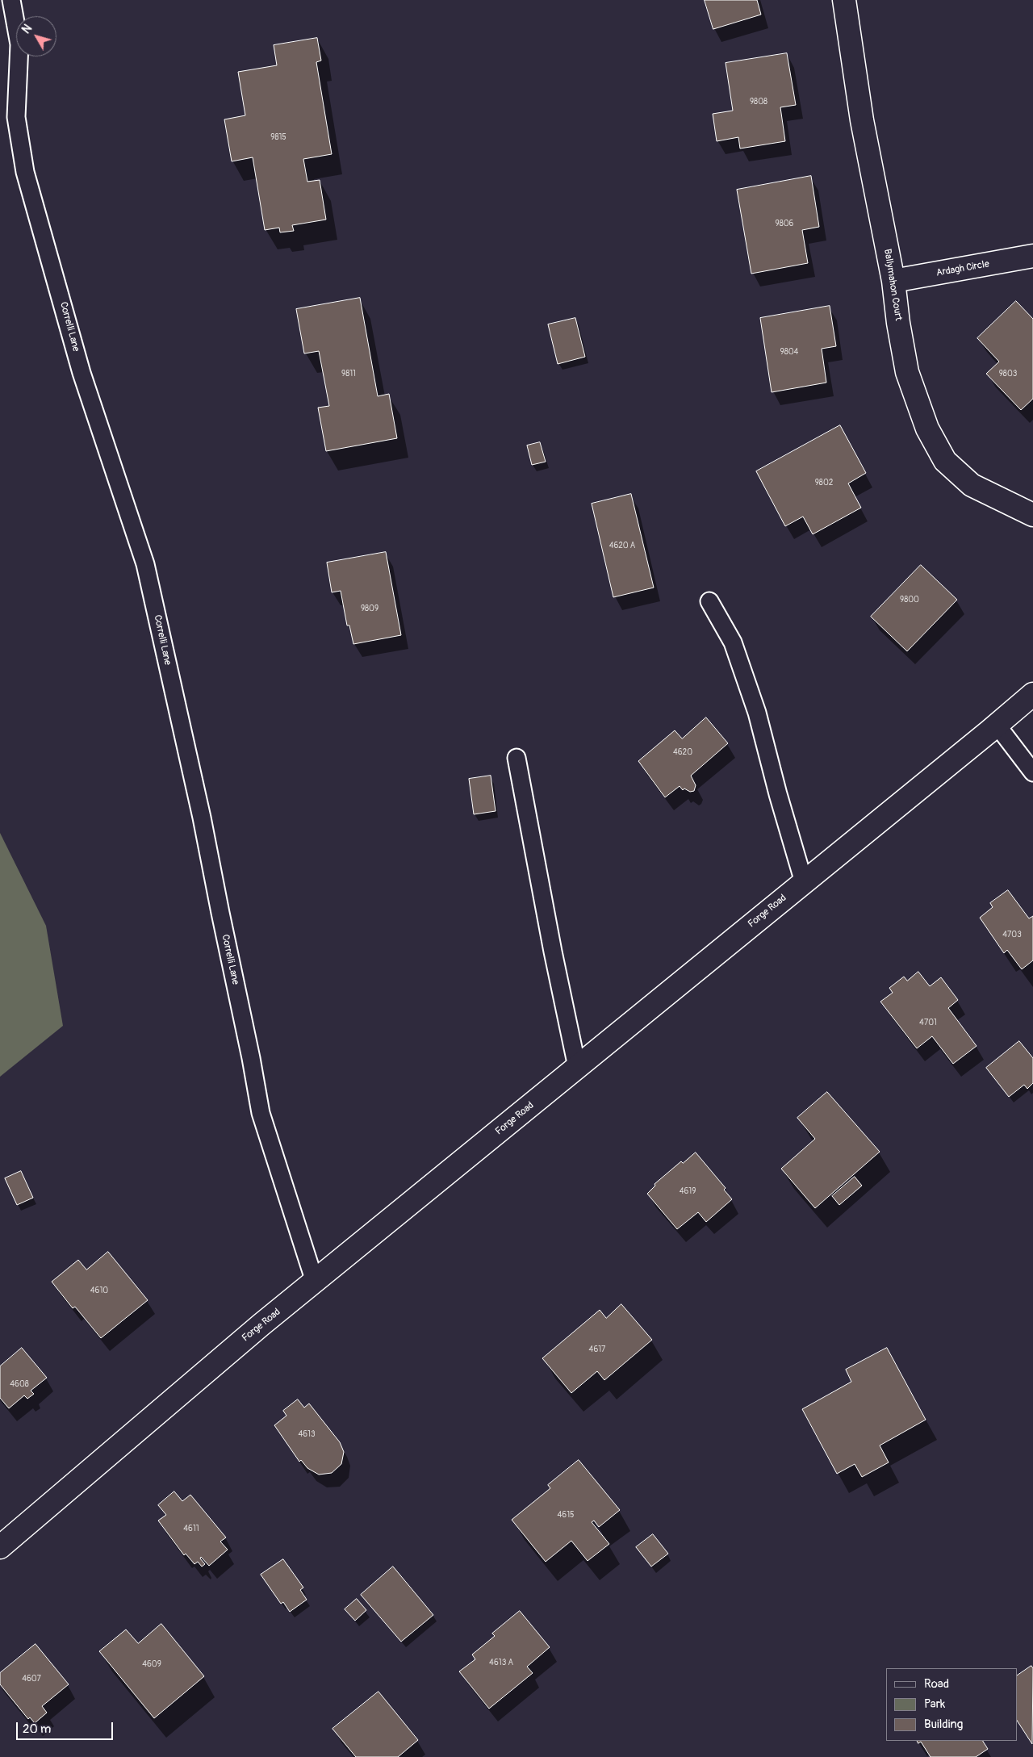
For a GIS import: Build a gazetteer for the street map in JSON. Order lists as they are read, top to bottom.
{
  "streets": {
    "street": ["Ardagh Circle", "Ballymahon Court", "Forge Road"],
    "lane": ["Correlli Lane"]
  },
  "crossings": [
    ["Ardagh Circle", "Ballymahon Court"],
    ["Correlli Lane", "Forge Road"]
  ],
  "house_numbers": [
    "9808",
    "9815",
    "9806",
    "9804",
    "9811",
    "9803",
    "9802",
    "4620 A",
    "9800",
    "9809",
    "4620",
    "4703",
    "4701",
    "4619",
    "4610",
    "4617",
    "4608",
    "4613",
    "4615",
    "4611",
    "4613 A",
    "4609",
    "4607"
  ],
  "legend": ["Road", "Park", "Building"],
  "scale_bar": "20 m",
  "north": "top left"
}
